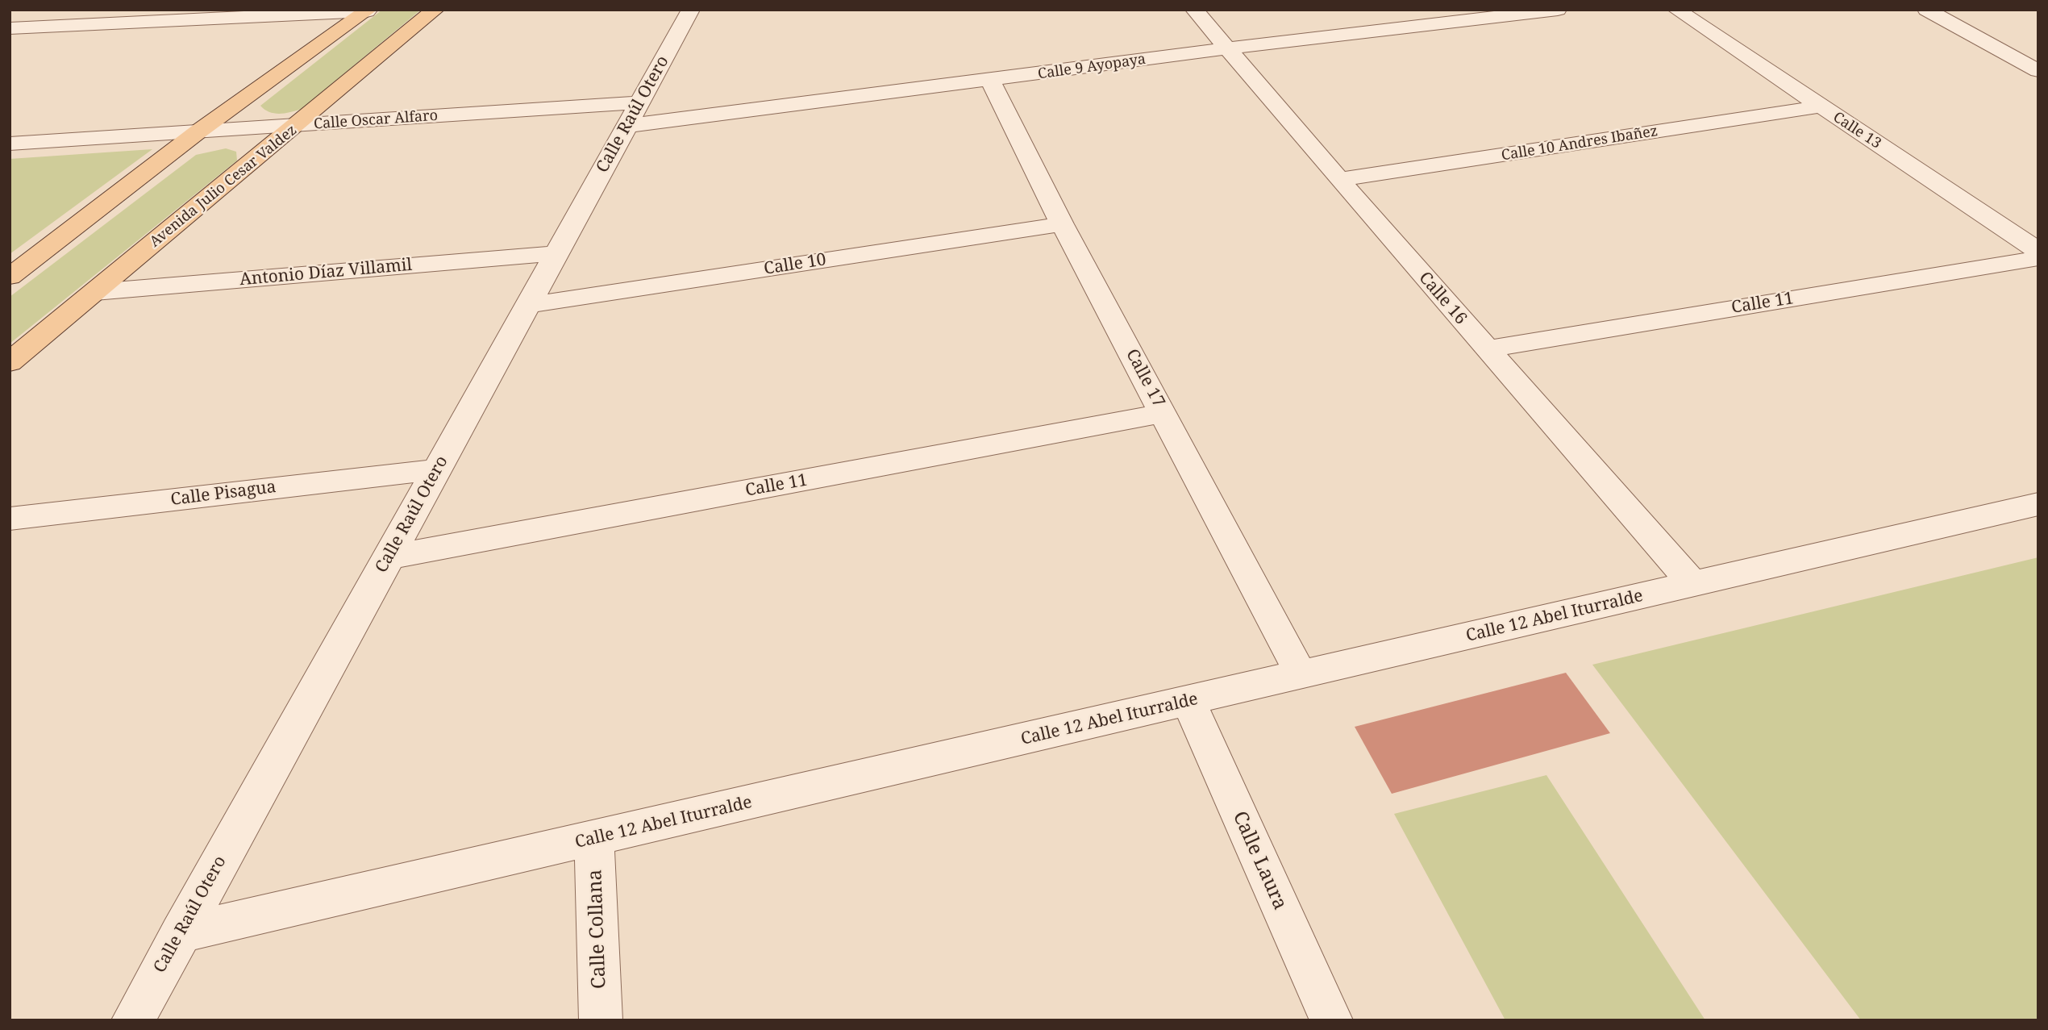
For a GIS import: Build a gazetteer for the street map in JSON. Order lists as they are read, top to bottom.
{
  "streets": {
    "main road": ["Avenida Julio Cesar Valdez"],
    "street": [
      "Calle 9 Ayopaya",
      "Calle Raúl Otero",
      "Calle Oscar Alfaro",
      "Calle 13",
      "Calle 10 Andres Ibañez",
      "Calle 10",
      "Antonio Díaz Villamil",
      "Calle 16",
      "Calle 11",
      "Calle 17",
      "Calle Pisagua",
      "Calle 12 Abel Iturralde",
      "Calle Laura",
      "Calle Collana"
    ]
  },
  "crossings": [
    ["Calle 9 Ayopaya", "Calle Raúl Otero"],
    ["Calle 9 Ayopaya", "Calle Oscar Alfaro"],
    ["Calle 9 Ayopaya", "Calle 16"],
    ["Calle 9 Ayopaya", "Calle 17"],
    ["Calle Raúl Otero", "Calle Oscar Alfaro"],
    ["Calle Raúl Otero", "Calle 10"],
    ["Calle Raúl Otero", "Antonio Díaz Villamil"],
    ["Calle Raúl Otero", "Calle 11"],
    ["Calle Raúl Otero", "Calle Pisagua"],
    ["Calle Raúl Otero", "Calle 12 Abel Iturralde"],
    ["Calle Oscar Alfaro", "Avenida Julio Cesar Valdez"],
    ["Calle 13", "Calle 10 Andres Ibañez"],
    ["Calle 10 Andres Ibañez", "Calle 16"],
    ["Avenida Julio Cesar Valdez", "Antonio Díaz Villamil"],
    ["Calle 10", "Calle 17"],
    ["Calle 16", "Calle 11"],
    ["Calle 16", "Calle 12 Abel Iturralde"],
    ["Calle 11", "Calle 17"],
    ["Calle 17", "Calle 12 Abel Iturralde"],
    ["Calle 12 Abel Iturralde", "Calle Laura"],
    ["Calle 12 Abel Iturralde", "Calle Collana"]
  ]
}
